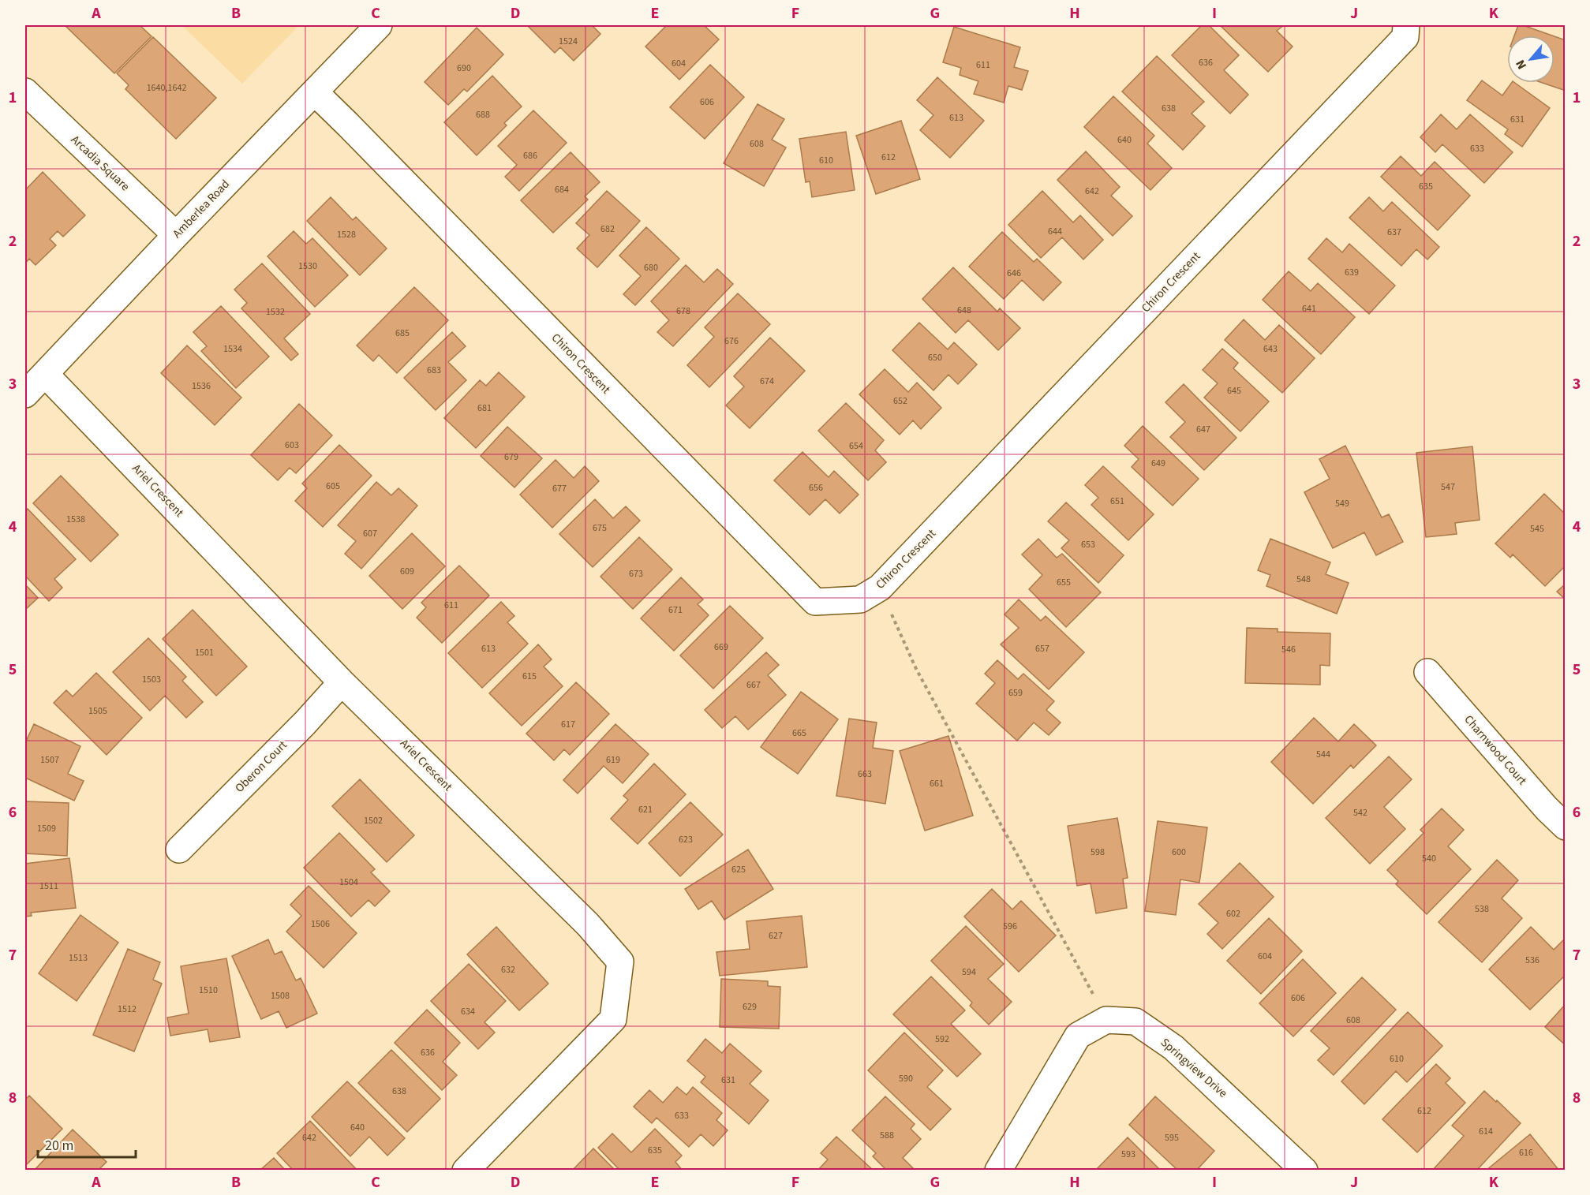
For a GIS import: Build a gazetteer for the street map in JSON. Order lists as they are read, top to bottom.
{
  "streets": {
    "street": [
      "Arcadia Square",
      "Amberlea Road",
      "Chiron Crescent",
      "Ariel Crescent",
      "Charnwood Court",
      "Oberon Court",
      "Springview Drive"
    ]
  },
  "crossings": [
    ["Arcadia Square", "Amberlea Road"],
    ["Amberlea Road", "Chiron Crescent"],
    ["Amberlea Road", "Ariel Crescent"],
    ["Ariel Crescent", "Oberon Court"]
  ],
  "house_numbers": [
    "1524",
    "636",
    "604",
    "611",
    "690",
    "1640,1642",
    "606",
    "638",
    "688",
    "613",
    "631",
    "640",
    "608",
    "633",
    "686",
    "612",
    "610",
    "635",
    "684",
    "642",
    "682",
    "644",
    "637",
    "1528",
    "1530",
    "680",
    "639",
    "646",
    "641",
    "648",
    "678",
    "1532",
    "685",
    "676",
    "1534",
    "643",
    "650",
    "683",
    "674",
    "1536",
    "645",
    "652",
    "681",
    "647",
    "603",
    "654",
    "679",
    "649",
    "605",
    "547",
    "656",
    "677",
    "651",
    "549",
    "1538",
    "675",
    "545",
    "607",
    "653",
    "609",
    "673",
    "548",
    "655",
    "611",
    "671",
    "669",
    "613",
    "657",
    "546",
    "1501",
    "615",
    "1503",
    "667",
    "659",
    "1505",
    "617",
    "665",
    "544",
    "1507",
    "619",
    "663",
    "661",
    "621",
    "542",
    "1502",
    "1509",
    "623",
    "598",
    "600",
    "540",
    "625",
    "1504",
    "1511",
    "538",
    "602",
    "1506",
    "596",
    "627",
    "604",
    "1513",
    "536",
    "632",
    "594",
    "1510",
    "1508",
    "606",
    "629",
    "1512",
    "634",
    "608",
    "592",
    "636",
    "610",
    "590",
    "631",
    "638",
    "612",
    "633",
    "640",
    "614",
    "588",
    "642",
    "595",
    "635",
    "616",
    "593"
  ],
  "scale_bar": "20 m",
  "north": "bottom left",
  "grid": {
    "columns": [
      "A",
      "B",
      "C",
      "D",
      "E",
      "F",
      "G",
      "H",
      "I",
      "J",
      "K"
    ],
    "rows": [
      "1",
      "2",
      "3",
      "4",
      "5",
      "6",
      "7",
      "8"
    ]
  }
}
